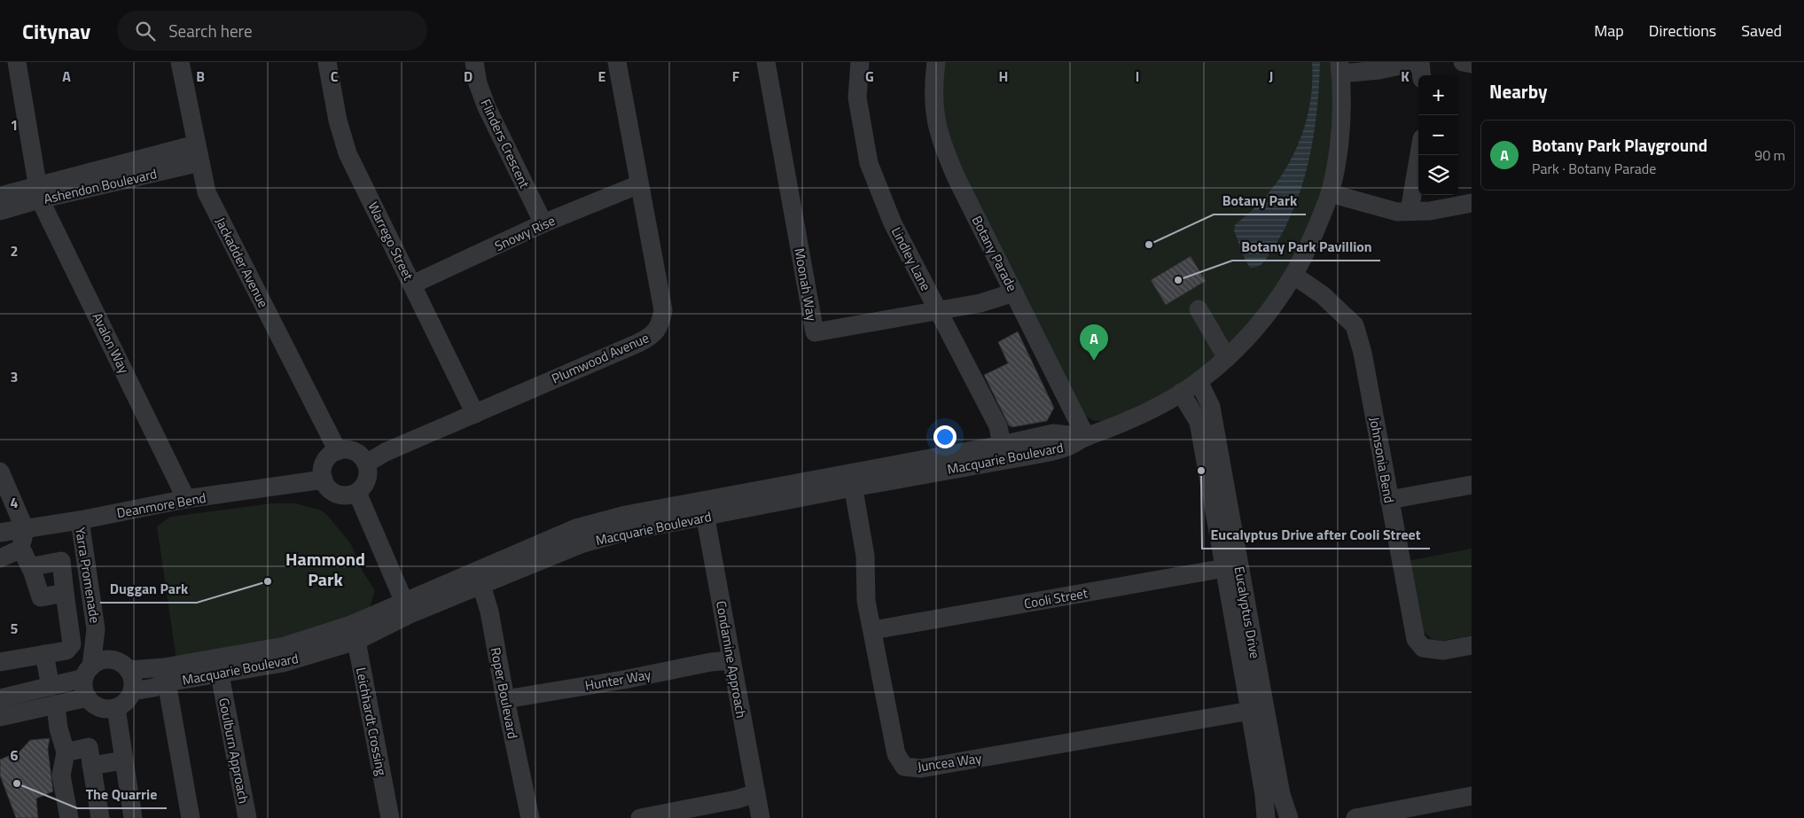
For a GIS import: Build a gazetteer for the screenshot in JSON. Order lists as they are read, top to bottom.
{
  "streets": {
    "street": [
      "Flinders Crescent",
      "Ashendon Boulevard",
      "Snowy Rise",
      "Warrego Street",
      "Botany Parade",
      "Lindley Lane",
      "Jackadder Avenue",
      "Moonah Way",
      "Avalon Way",
      "Plumwood Avenue",
      "Macquarie Boulevard",
      "Johnsonia Bend",
      "Deanmore Bend",
      "Yarra Promenade",
      "Cooli Street",
      "Eucalyptus Drive",
      "Condamine Approach",
      "Hunter Way",
      "Roper Boulevard",
      "Leichhardt Crossing",
      "Goulburn Approach",
      "Juncea Way"
    ]
  },
  "crossings": [
    ["Flinders Crescent", "Snowy Rise"],
    ["Ashendon Boulevard", "Jackadder Avenue"],
    ["Ashendon Boulevard", "Avalon Way"],
    ["Snowy Rise", "Warrego Street"],
    ["Snowy Rise", "Plumwood Avenue"],
    ["Warrego Street", "Plumwood Avenue"],
    ["Botany Parade", "Moonah Way"],
    ["Botany Parade", "Macquarie Boulevard"],
    ["Lindley Lane", "Moonah Way"],
    ["Lindley Lane", "Macquarie Boulevard"],
    ["Jackadder Avenue", "Plumwood Avenue"],
    ["Jackadder Avenue", "Deanmore Bend"],
    ["Avalon Way", "Deanmore Bend"],
    ["Plumwood Avenue", "Deanmore Bend"],
    ["Macquarie Boulevard", "Johnsonia Bend"],
    ["Macquarie Boulevard", "Yarra Promenade"],
    ["Macquarie Boulevard", "Eucalyptus Drive"],
    ["Macquarie Boulevard", "Condamine Approach"],
    ["Macquarie Boulevard", "Roper Boulevard"],
    ["Macquarie Boulevard", "Leichhardt Crossing"],
    ["Macquarie Boulevard", "Goulburn Approach"],
    ["Macquarie Boulevard", "Juncea Way"],
    ["Deanmore Bend", "Yarra Promenade"],
    ["Cooli Street", "Eucalyptus Drive"],
    ["Cooli Street", "Juncea Way"],
    ["Eucalyptus Drive", "Juncea Way"],
    ["Condamine Approach", "Hunter Way"],
    ["Hunter Way", "Roper Boulevard"]
  ],
  "districts": ["Hammond Park"],
  "places": [
    "Botany Park",
    "Botany Park Pavillion",
    "Eucalyptus Drive after Cooli Street",
    "Duggan Park",
    "The Quarrie"
  ],
  "page": {
    "header": "Citynav",
    "search": "Search here",
    "nav": ["Map", "Directions", "Saved"],
    "heading": "Nearby",
    "map_buttons": ["+", "−"],
    "list": [
      {
        "mark": "A",
        "name": "Botany Park Playground",
        "note": "Park · Botany Parade",
        "value": "90 m"
      }
    ],
    "pins": "A"
  },
  "grid": {
    "columns": [
      "A",
      "B",
      "C",
      "D",
      "E",
      "F",
      "G",
      "H",
      "I",
      "J",
      "K"
    ],
    "rows": [
      "1",
      "2",
      "3",
      "4",
      "5",
      "6"
    ]
  }
}
